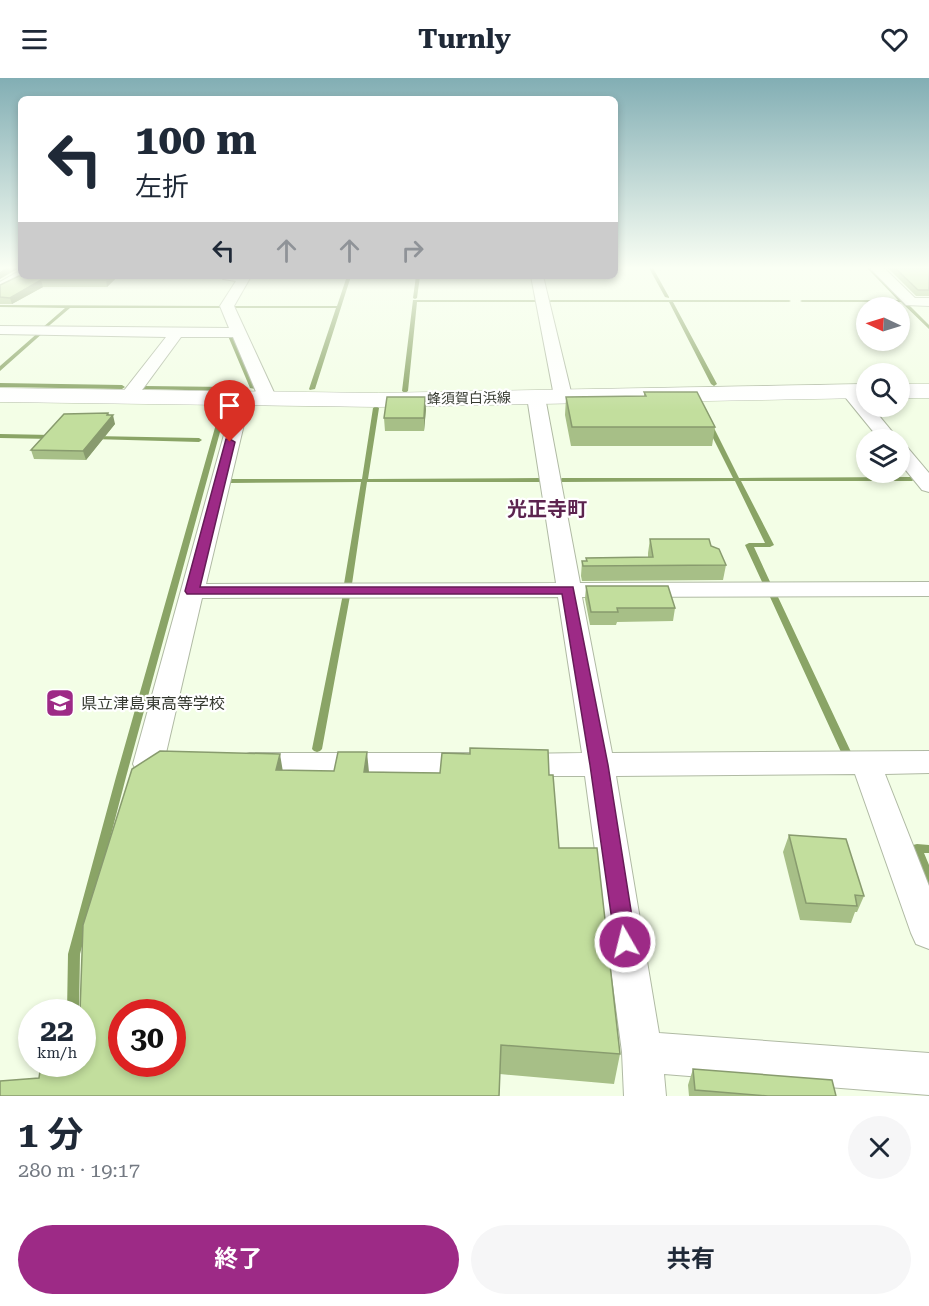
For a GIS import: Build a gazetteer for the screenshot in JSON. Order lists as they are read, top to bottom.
{
  "streets": {
    "main road": ["蜂須賀白浜線"]
  },
  "districts": ["光正寺町"],
  "places": {
    "school or university": ["県立津島東高等学校"]
  },
  "north": "left",
  "page": {
    "header": "Turnly",
    "turn": ["100 m", "左折"],
    "speed": "22 km/h",
    "limit": "30",
    "heading": ["1 分", "280 m · 19:17"],
    "buttons": ["終了", "共有"]
  }
}
